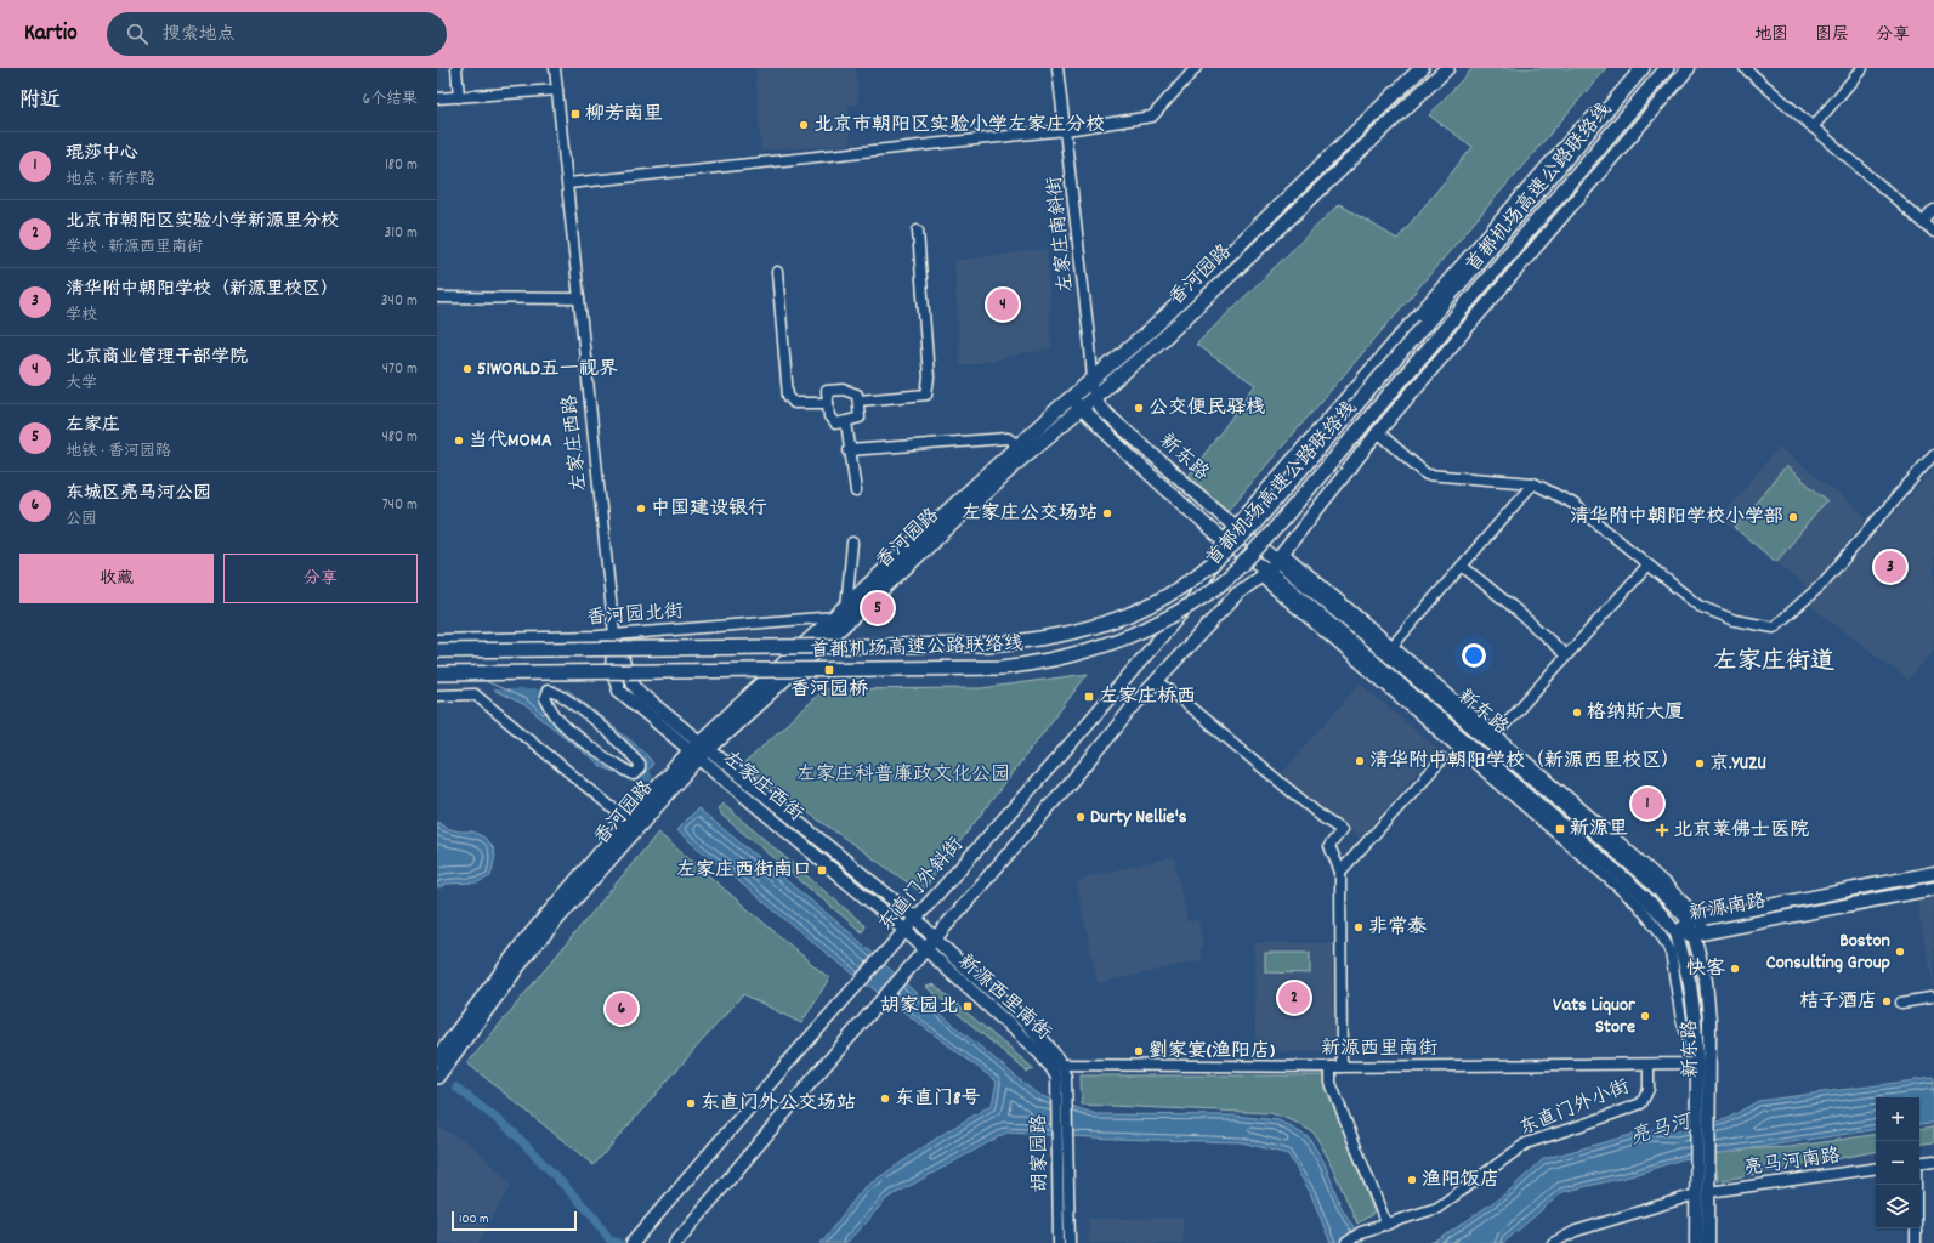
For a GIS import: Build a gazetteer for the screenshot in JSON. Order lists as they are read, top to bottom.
{
  "streets": {
    "highway": ["首都机场高速公路联络线", "香河园路"],
    "main road": [
      "左家庄西路",
      "新东路",
      "左家庄西街",
      "东直门外斜街",
      "新源南路",
      "新源西里南街"
    ],
    "street": [
      "左家庄南斜街",
      "香河园北街",
      "东直门外小街",
      "胡家园路",
      "亮马河南路"
    ]
  },
  "crossings": [
    ["首都机场高速公路联络线", "东直门外斜街"],
    ["左家庄南斜街", "香河园路"],
    ["左家庄南斜街", "新东路"],
    ["香河园路", "左家庄西路"],
    ["香河园路", "新东路"],
    ["香河园路", "香河园北街"],
    ["香河园路", "左家庄西街"],
    ["左家庄西路", "香河园北街"],
    ["左家庄西路", "左家庄西街"],
    ["新东路", "东直门外斜街"],
    ["新东路", "新源南路"],
    ["新东路", "新源西里南街"],
    ["新东路", "亮马河南路"],
    ["左家庄西街", "东直门外斜街"],
    ["左家庄西街", "新源西里南街"],
    ["新源西里南街", "东直门外小街"],
    ["新源西里南街", "胡家园路"]
  ],
  "districts": ["左家庄街道"],
  "water": ["亮马河"],
  "parks": ["左家庄科普廉政文化公园"],
  "places": {
    "transit": [
      "柳芳南里",
      "香河园桥",
      "左家庄桥西",
      "新源里",
      "左家庄西街南口",
      "胡家园北"
    ],
    "other": [
      "北京市朝阳区实验小学左家庄分校",
      "51WORLD五一视界",
      "公交便民驿栈",
      "当代MOMA",
      "中国建设银行",
      "左家庄公交场站",
      "清华附中朝阳学校小学部",
      "格纳斯大厦",
      "清华附中朝阳学校（新源西里校区）",
      "京.YUZU",
      "Durty Nellie's",
      "非常泰",
      "Boston Consulting Group",
      "快客",
      "桔子酒店",
      "Vats Liquor Store",
      "劉家宴(渔阳店)",
      "东直门8号",
      "东直门外公交场站",
      "渔阳饭店"
    ],
    "health": ["北京莱佛士医院"]
  },
  "scale_bar": "100 m",
  "page": {
    "header": "Kartio",
    "search": "搜索地点",
    "nav": ["地图", "图层", "分享"],
    "heading": ["附近", "6个结果"],
    "list": [
      {
        "mark": "1",
        "name": "琨莎中心",
        "note": "地点 · 新东路",
        "value": "180 m"
      },
      {
        "mark": "2",
        "name": "北京市朝阳区实验小学新源里分校",
        "note": "学校 · 新源西里南街",
        "value": "310 m"
      },
      {
        "mark": "3",
        "name": "清华附中朝阳学校（新源里校区）",
        "note": "学校",
        "value": "340 m"
      },
      {
        "mark": "4",
        "name": "北京商业管理干部学院",
        "note": "大学",
        "value": "470 m"
      },
      {
        "mark": "5",
        "name": "左家庄",
        "note": "地铁 · 香河园路",
        "value": "480 m"
      },
      {
        "mark": "6",
        "name": "东城区亮马河公园",
        "note": "公园",
        "value": "740 m"
      }
    ],
    "pins": [
      "4",
      "3",
      "5",
      "1",
      "2",
      "6"
    ],
    "buttons": ["收藏", "分享"],
    "map_buttons": ["+", "−"],
    "scale": "100 m"
  }
}
